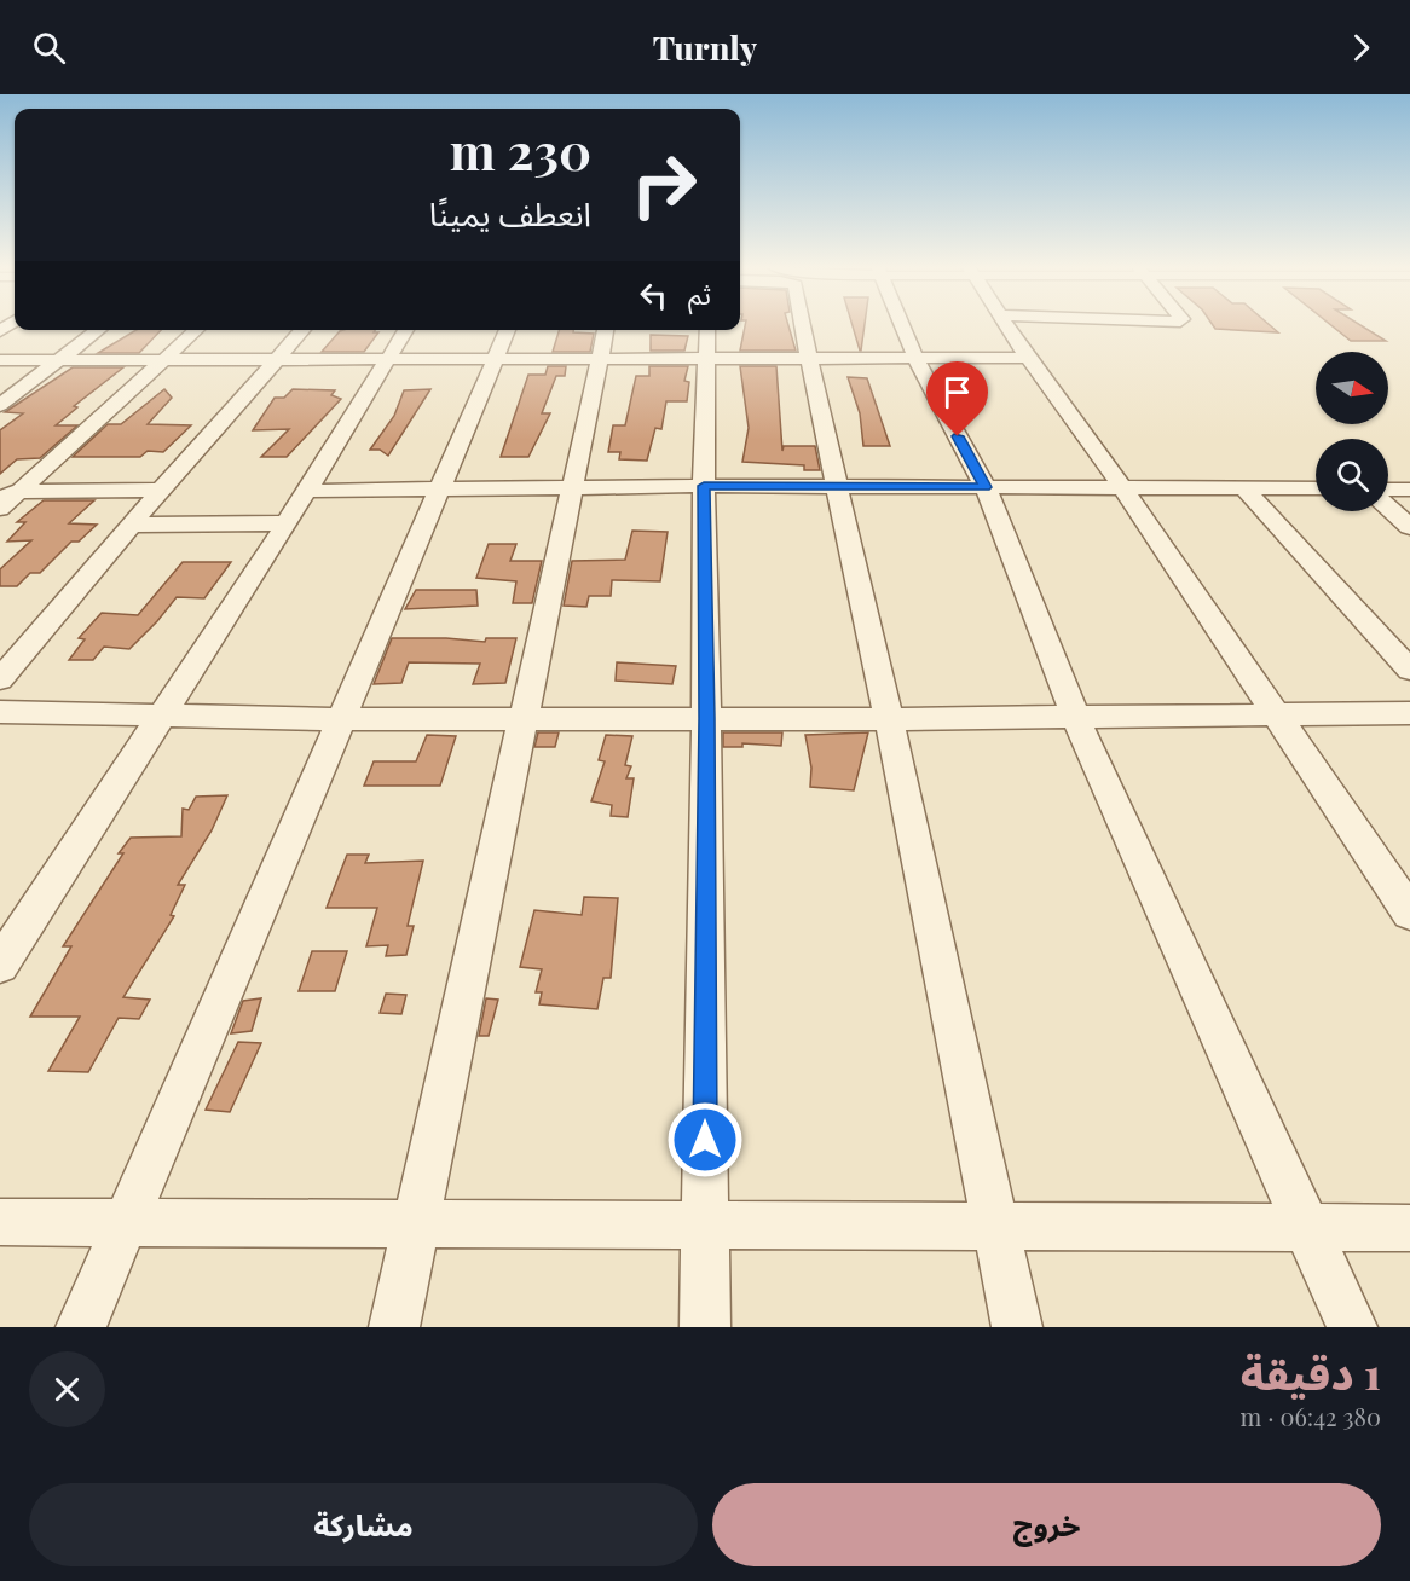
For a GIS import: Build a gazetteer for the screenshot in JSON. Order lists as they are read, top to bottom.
{
  "north": "right",
  "page": {
    "header": "Turnly",
    "turn": ["230 m", "انعطف يمينًا"],
    "then": "ثم",
    "heading": ["1 دقيقة", "380 m · 06:42"],
    "buttons": ["خروج", "مشاركة"]
  }
}
